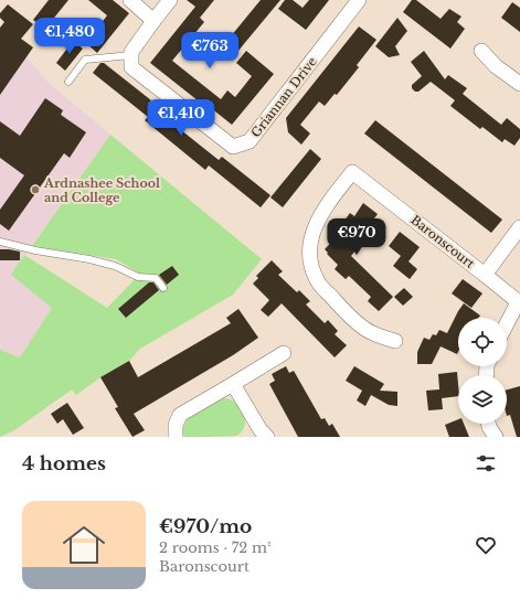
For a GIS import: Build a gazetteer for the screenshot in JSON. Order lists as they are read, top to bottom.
{
  "streets": {
    "street": ["Griannan Drive", "Baronscourt"]
  },
  "places": ["Ardnashee School and College"],
  "page": {
    "price": [
      "€1,480",
      "€763",
      "€1,410",
      "€970"
    ],
    "heading": "4 homes",
    "list": [
      {
        "name": "€970/mo",
        "note": "2 rooms · 72 m² · Baronscourt"
      }
    ]
  }
}
